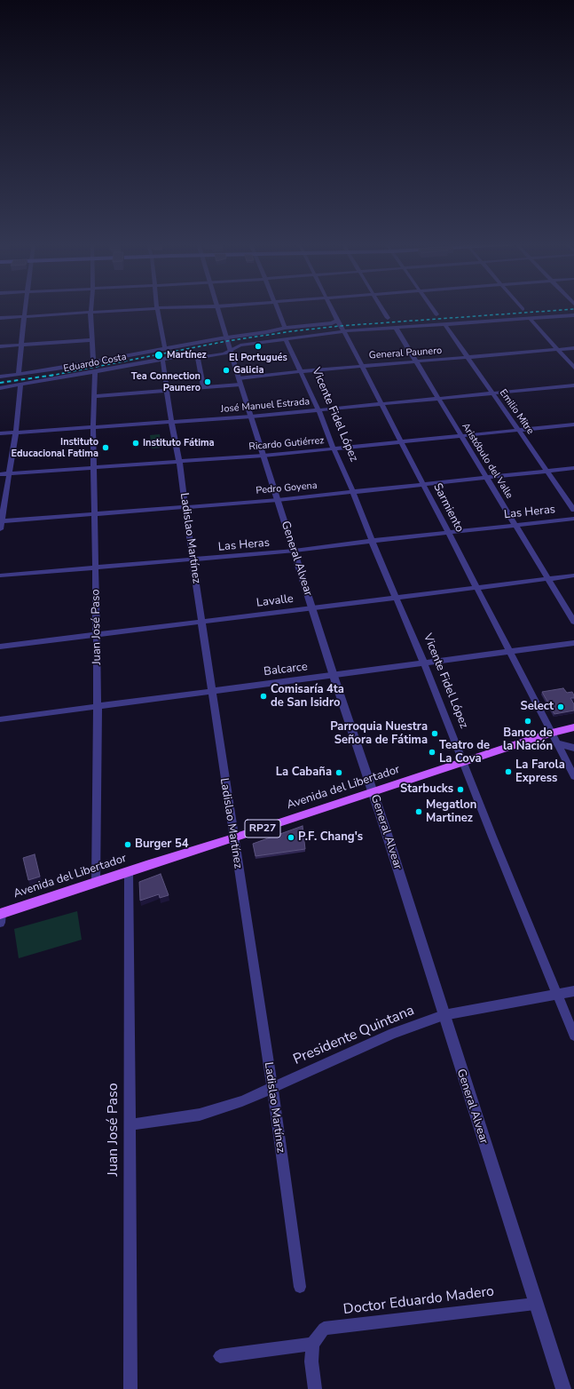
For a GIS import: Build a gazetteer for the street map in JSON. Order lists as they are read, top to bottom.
{
  "streets": {
    "main road": ["Avenida del Libertador", "RP27"],
    "street": [
      "General Paunero",
      "Eduardo Costa",
      "José Manuel Estrada",
      "Emilio Mitre",
      "Vicente Fidel López",
      "Ricardo Gutiérrez",
      "Aristóbulo del Valle",
      "Pedro Goyena",
      "Sarmiento",
      "Las Heras",
      "Ladislao Martínez",
      "General Alvear",
      "Lavalle",
      "Juan José Paso",
      "Balcarce",
      "Presidente Quintana",
      "Doctor Eduardo Madero"
    ]
  },
  "crossings": [
    ["General Paunero", "Emilio Mitre"],
    ["General Paunero", "Vicente Fidel López"],
    ["General Paunero", "Aristóbulo del Valle"],
    ["General Paunero", "Sarmiento"],
    ["General Paunero", "Ladislao Martínez"],
    ["General Paunero", "General Alvear"],
    ["General Paunero", "Juan José Paso"],
    ["Eduardo Costa", "Ladislao Martínez"],
    ["Eduardo Costa", "Juan José Paso"],
    ["José Manuel Estrada", "Emilio Mitre"],
    ["José Manuel Estrada", "Vicente Fidel López"],
    ["José Manuel Estrada", "Aristóbulo del Valle"],
    ["José Manuel Estrada", "Sarmiento"],
    ["José Manuel Estrada", "Ladislao Martínez"],
    ["José Manuel Estrada", "General Alvear"],
    ["José Manuel Estrada", "Juan José Paso"],
    ["Emilio Mitre", "Ricardo Gutiérrez"],
    ["Emilio Mitre", "Pedro Goyena"],
    ["Vicente Fidel López", "Ricardo Gutiérrez"],
    ["Vicente Fidel López", "Pedro Goyena"],
    ["Vicente Fidel López", "Las Heras"],
    ["Vicente Fidel López", "Lavalle"],
    ["Vicente Fidel López", "Balcarce"],
    ["Vicente Fidel López", "Avenida del Libertador"],
    ["Vicente Fidel López", "Presidente Quintana"],
    ["Ricardo Gutiérrez", "Aristóbulo del Valle"],
    ["Ricardo Gutiérrez", "Sarmiento"],
    ["Ricardo Gutiérrez", "Ladislao Martínez"],
    ["Ricardo Gutiérrez", "General Alvear"],
    ["Ricardo Gutiérrez", "Juan José Paso"],
    ["Aristóbulo del Valle", "Pedro Goyena"],
    ["Aristóbulo del Valle", "Las Heras"],
    ["Aristóbulo del Valle", "Lavalle"],
    ["Pedro Goyena", "Sarmiento"],
    ["Pedro Goyena", "Ladislao Martínez"],
    ["Pedro Goyena", "General Alvear"],
    ["Pedro Goyena", "Juan José Paso"],
    ["Sarmiento", "Las Heras"],
    ["Sarmiento", "Lavalle"],
    ["Sarmiento", "Balcarce"],
    ["Sarmiento", "Avenida del Libertador"],
    ["Las Heras", "Ladislao Martínez"],
    ["Las Heras", "General Alvear"],
    ["Las Heras", "Juan José Paso"],
    ["Ladislao Martínez", "Lavalle"],
    ["Ladislao Martínez", "Balcarce"],
    ["Ladislao Martínez", "Avenida del Libertador"],
    ["Ladislao Martínez", "Presidente Quintana"],
    ["General Alvear", "Lavalle"],
    ["General Alvear", "Balcarce"],
    ["General Alvear", "Avenida del Libertador"],
    ["General Alvear", "Presidente Quintana"],
    ["General Alvear", "Doctor Eduardo Madero"],
    ["Lavalle", "Juan José Paso"],
    ["Juan José Paso", "Balcarce"],
    ["Juan José Paso", "Avenida del Libertador"],
    ["Juan José Paso", "Presidente Quintana"]
  ],
  "places": [
    "El Portugués",
    "Martínez",
    "Galicia",
    "Tea Connection Paunero",
    "Instituto Fátima",
    "Instituto Educacional Fatima",
    "Comisaría 4ta de San Isidro",
    "Select",
    "Banco de la Nación",
    "Parroquia Nuestra Señora de Fátima",
    "Teatro de La Cova",
    "La Farola Express",
    "La Cabaña",
    "Starbucks",
    "Megatlon Martinez",
    "P.F. Chang's",
    "Burger 54"
  ]
}
